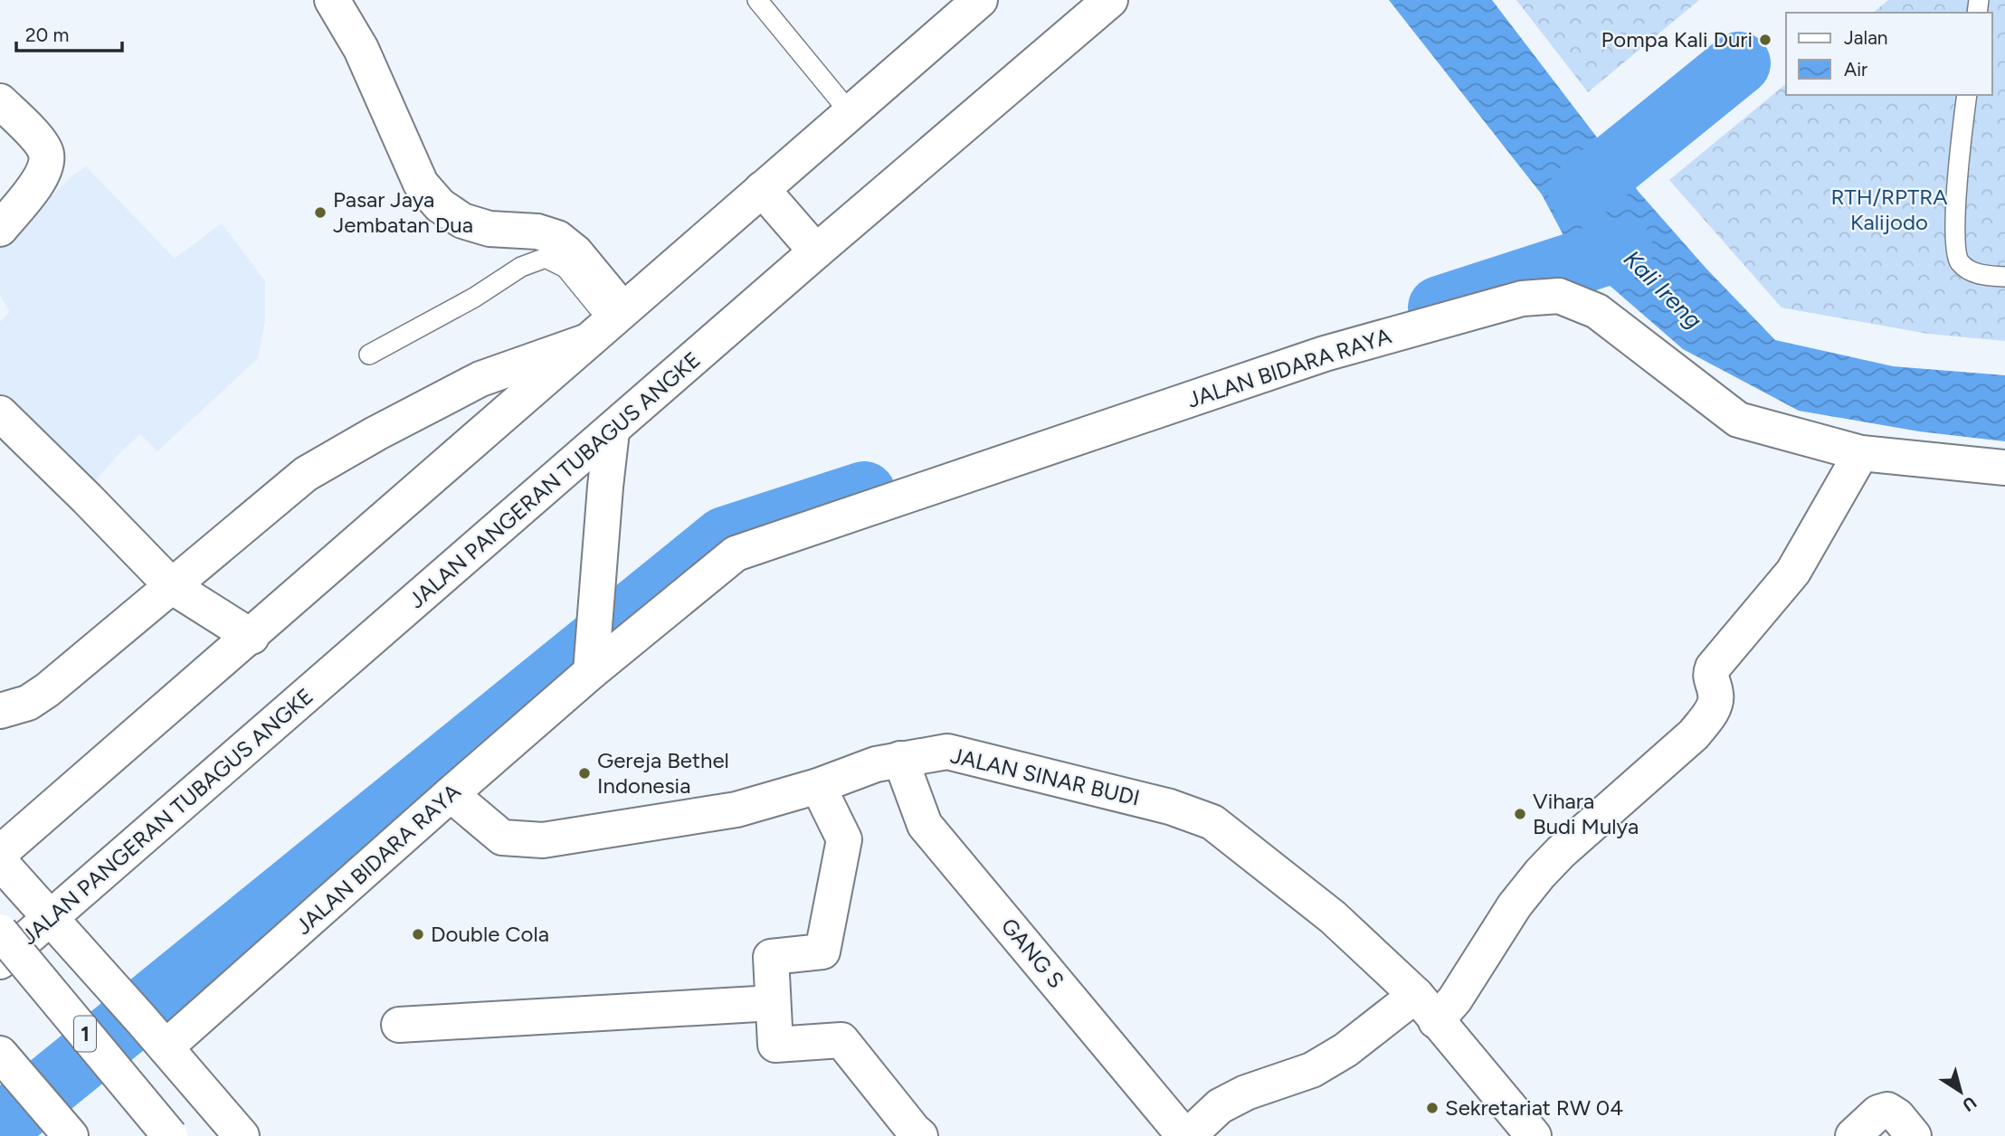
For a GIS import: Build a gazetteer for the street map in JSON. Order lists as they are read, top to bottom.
{
  "streets": {
    "main road": [
      "JALAN BIDARA RAYA",
      "JALAN PANGERAN TUBAGUS ANGKE",
      "JALAN SINAR BUDI",
      "GANG S",
      "1"
    ]
  },
  "crossings": [
    ["JALAN BIDARA RAYA", "JALAN SINAR BUDI"],
    ["JALAN SINAR BUDI", "GANG S"]
  ],
  "water": ["Kali Ireng"],
  "parks": ["RTH/RPTRA Kalijodo"],
  "places": [
    "Pompa Kali Duri",
    "Pasar Jaya Jembatan Dua",
    "Gereja Bethel Indonesia",
    "Vihara Budi Mulya",
    "Double Cola",
    "Sekretariat RW 04"
  ],
  "legend": ["Jalan", "Air"],
  "scale_bar": "20 m",
  "north": "bottom right"
}
